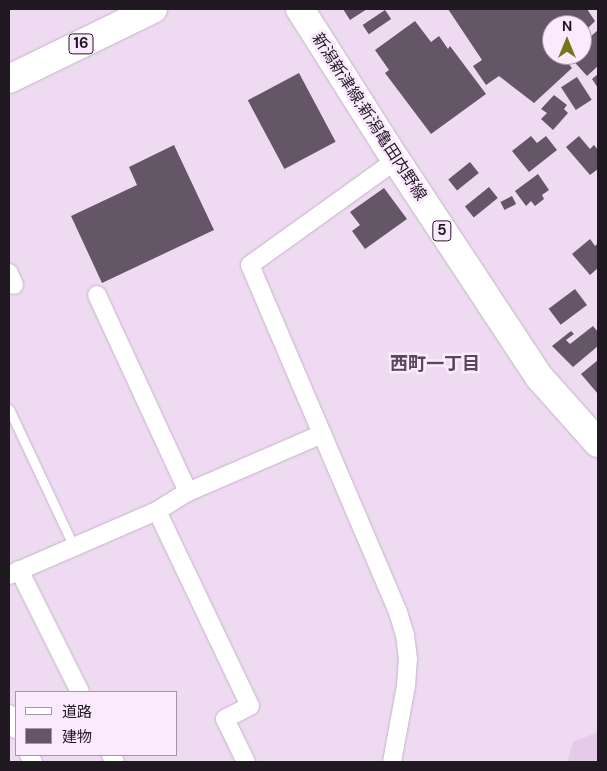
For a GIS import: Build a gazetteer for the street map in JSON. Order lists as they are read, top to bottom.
{
  "streets": {
    "main road": ["16", "新潟新津線;新潟亀田内野線", "5"]
  },
  "districts": ["西町一丁目"],
  "legend": ["道路", "建物"],
  "north": "top"
}
